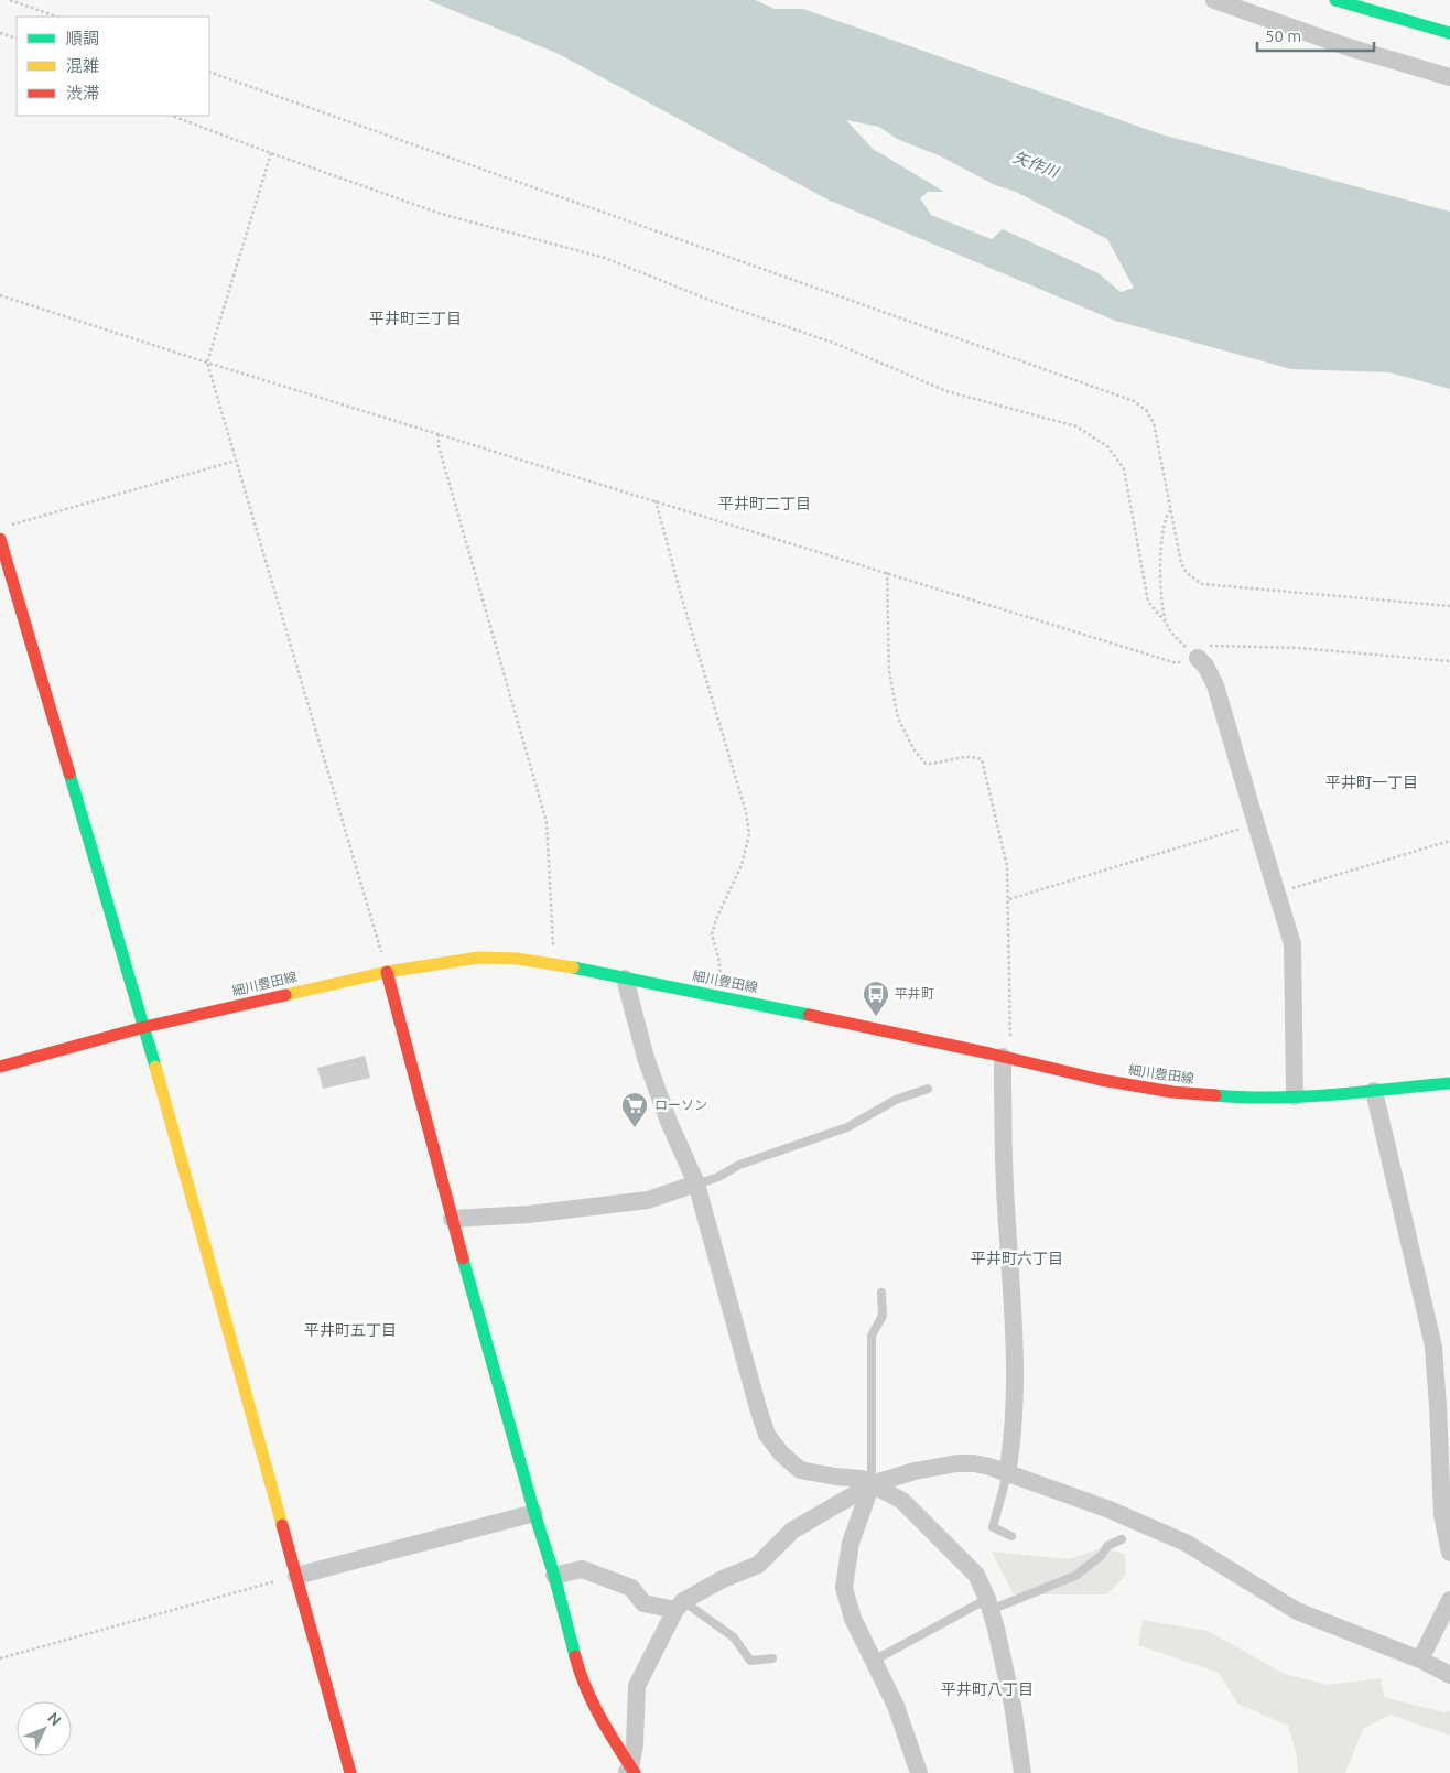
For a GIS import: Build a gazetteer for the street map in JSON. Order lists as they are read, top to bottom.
{
  "streets": {
    "street": ["細川豊田線"]
  },
  "districts": [
    "平井町三丁目",
    "平井町二丁目",
    "平井町一丁目",
    "平井町六丁目",
    "平井町五丁目",
    "平井町八丁目"
  ],
  "water": ["矢作川"],
  "places": {
    "bus stop": ["平井町"],
    "supermarket": ["ローソン"]
  },
  "legend": ["順調", "混雑", "渋滞"],
  "scale_bar": "50 m",
  "north": "top right"
}
